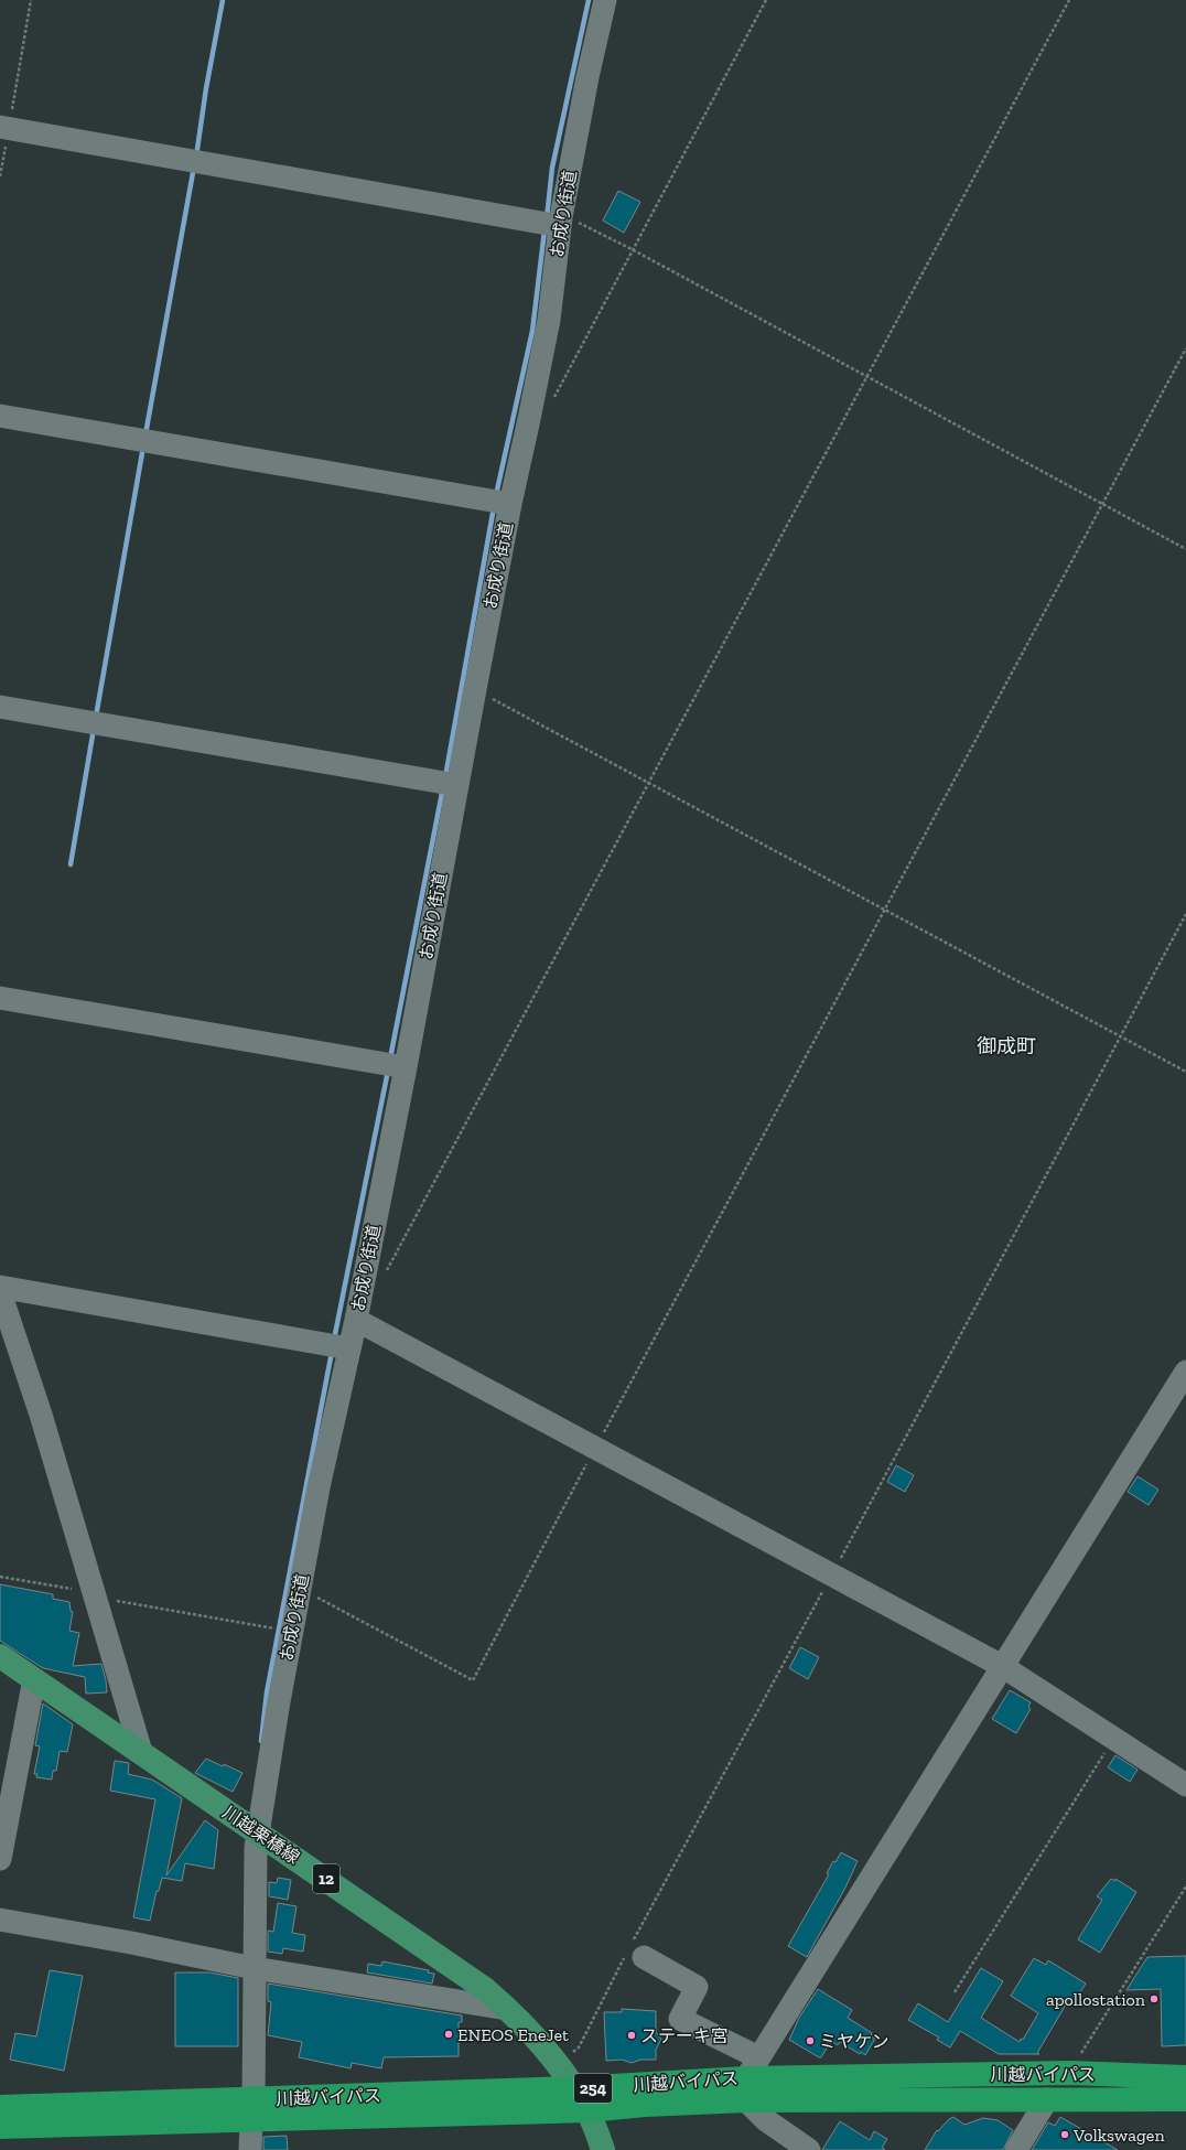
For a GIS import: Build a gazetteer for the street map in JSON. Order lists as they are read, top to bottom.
{
  "streets": {
    "highway": ["川越バイパス", "254"],
    "main road": ["川越栗橋線", "12"],
    "street": ["お成り街道"]
  },
  "crossings": [
    ["お成り街道", "川越栗橋線"],
    ["お成り街道", "川越バイパス"],
    ["川越栗橋線", "川越バイパス"]
  ],
  "districts": ["御成町"],
  "places": [
    "apollostation",
    "ENEOS EneJet",
    "ステーキ宮",
    "ミヤケン",
    "Volkswagen"
  ]
}
